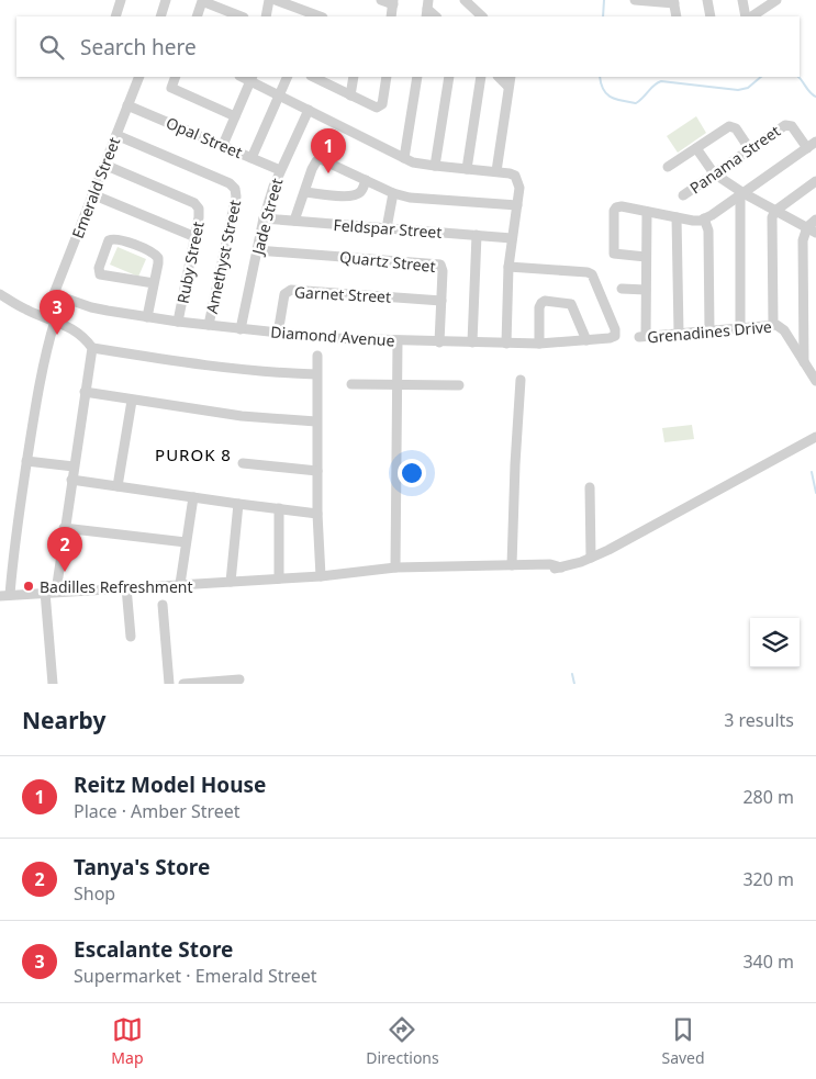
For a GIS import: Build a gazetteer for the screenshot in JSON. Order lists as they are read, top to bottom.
{
  "streets": {
    "street": [
      "Opal Street",
      "Panama Street",
      "Emerald Street",
      "Jade Street",
      "Feldspar Street",
      "Amethyst Street",
      "Quartz Street",
      "Ruby Street",
      "Garnet Street",
      "Grenadines Drive",
      "Diamond Avenue"
    ]
  },
  "crossings": [
    ["Opal Street", "Emerald Street"],
    ["Opal Street", "Jade Street"],
    ["Emerald Street", "Amethyst Street"],
    ["Emerald Street", "Ruby Street"],
    ["Emerald Street", "Diamond Avenue"],
    ["Jade Street", "Feldspar Street"],
    ["Jade Street", "Quartz Street"],
    ["Jade Street", "Diamond Avenue"],
    ["Amethyst Street", "Diamond Avenue"],
    ["Quartz Street", "Garnet Street"],
    ["Quartz Street", "Diamond Avenue"],
    ["Ruby Street", "Diamond Avenue"],
    ["Garnet Street", "Diamond Avenue"]
  ],
  "districts": ["PUROK 8"],
  "places": ["Badilles Refreshment"],
  "page": {
    "search": "Search here",
    "pins": ["1", "3", "2"],
    "heading": ["Nearby", "3 results"],
    "list": [
      {
        "mark": "1",
        "name": "Reitz Model House",
        "note": "Place · Amber Street",
        "value": "280 m"
      },
      {
        "mark": "2",
        "name": "Tanya's Store",
        "note": "Shop",
        "value": "320 m"
      },
      {
        "mark": "3",
        "name": "Escalante Store",
        "note": "Supermarket · Emerald Street",
        "value": "340 m"
      }
    ],
    "nav": ["Map", "Directions", "Saved"]
  }
}
